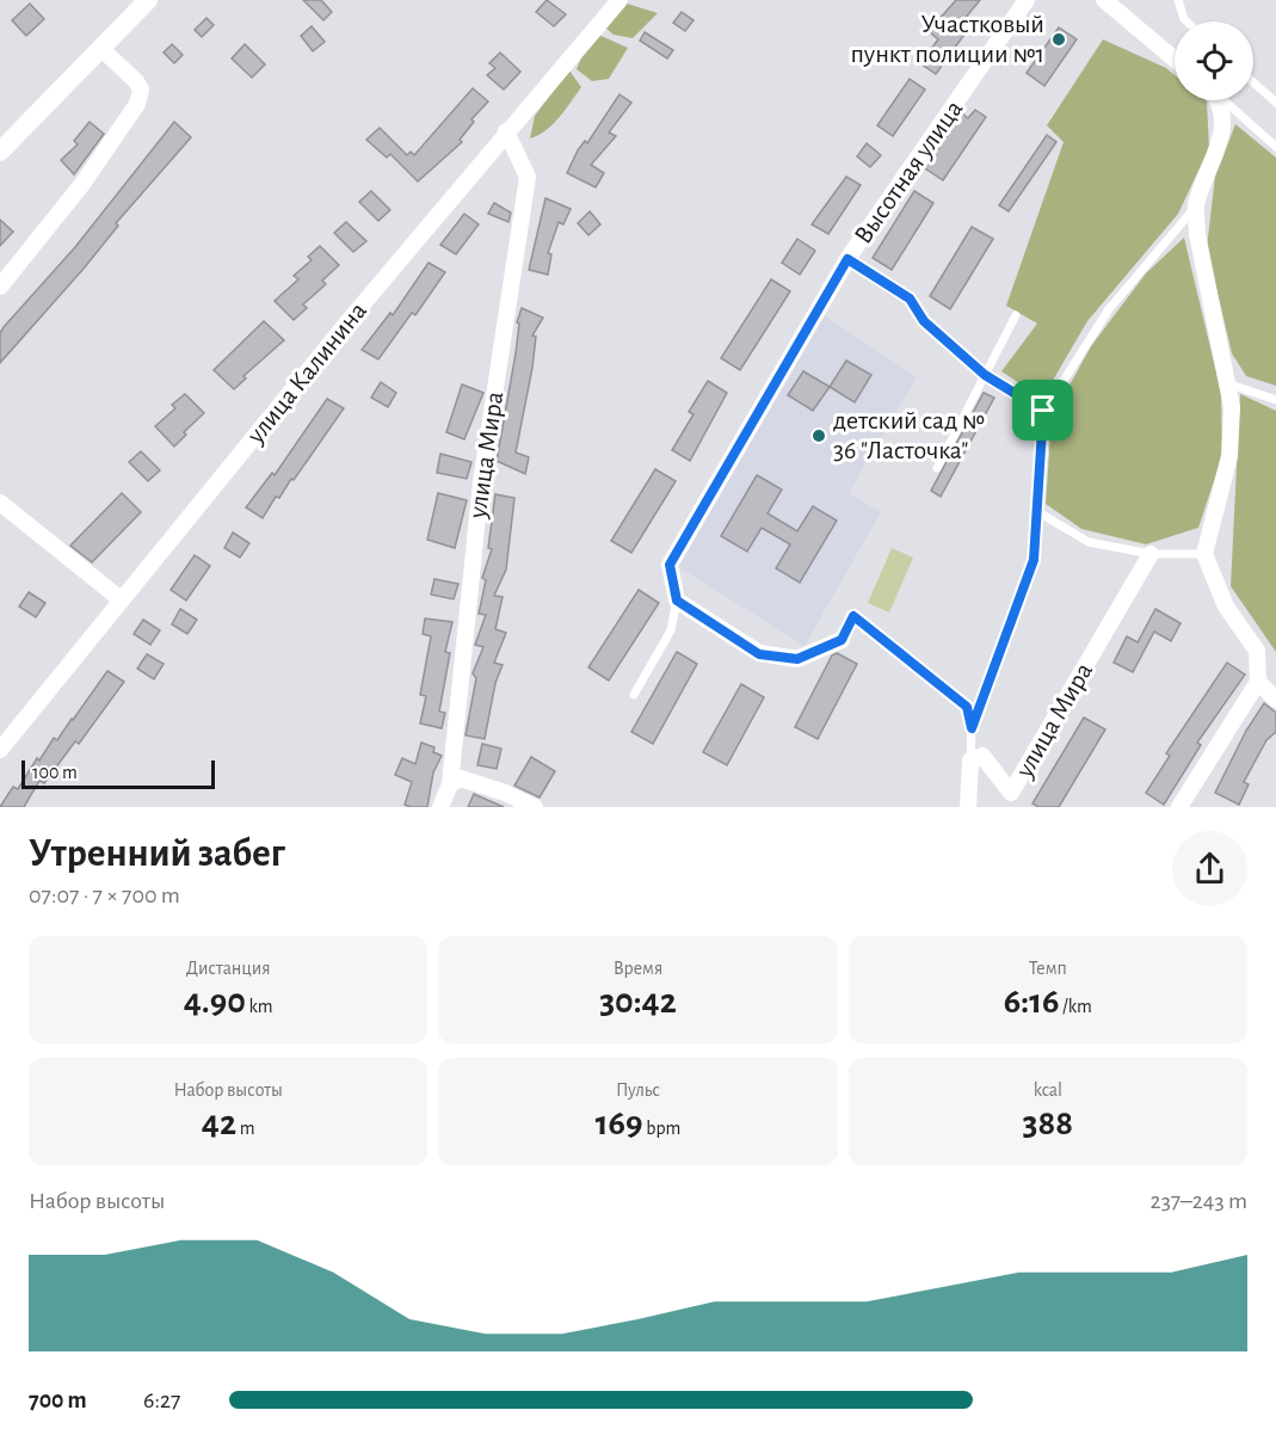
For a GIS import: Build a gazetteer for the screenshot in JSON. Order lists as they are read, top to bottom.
{
  "streets": {
    "street": ["Высотная улица", "улица Калинина", "улица Мира"]
  },
  "crossings": [
    ["улица Калинина", "улица Мира"]
  ],
  "places": ["Участковый пункт полиции №1", "детский сад № 36 \"Ласточка\""],
  "scale_bar": "100 m",
  "page": {
    "scale": "100 m",
    "heading": ["Утренний забег", "07:07 · 7 × 700 m"],
    "stats": [
      ["Дистанция", "4.90 km"],
      ["Время", "30:42"],
      ["Темп", "6:16 /km"],
      ["Набор высоты", "42 m"],
      ["Пульс", "169 bpm"],
      ["kcal", "388"]
    ],
    "chart": ["Набор высоты", "237–243 m"],
    "list": [
      {
        "name": "700 m",
        "note": "6:27"
      }
    ]
  }
}
